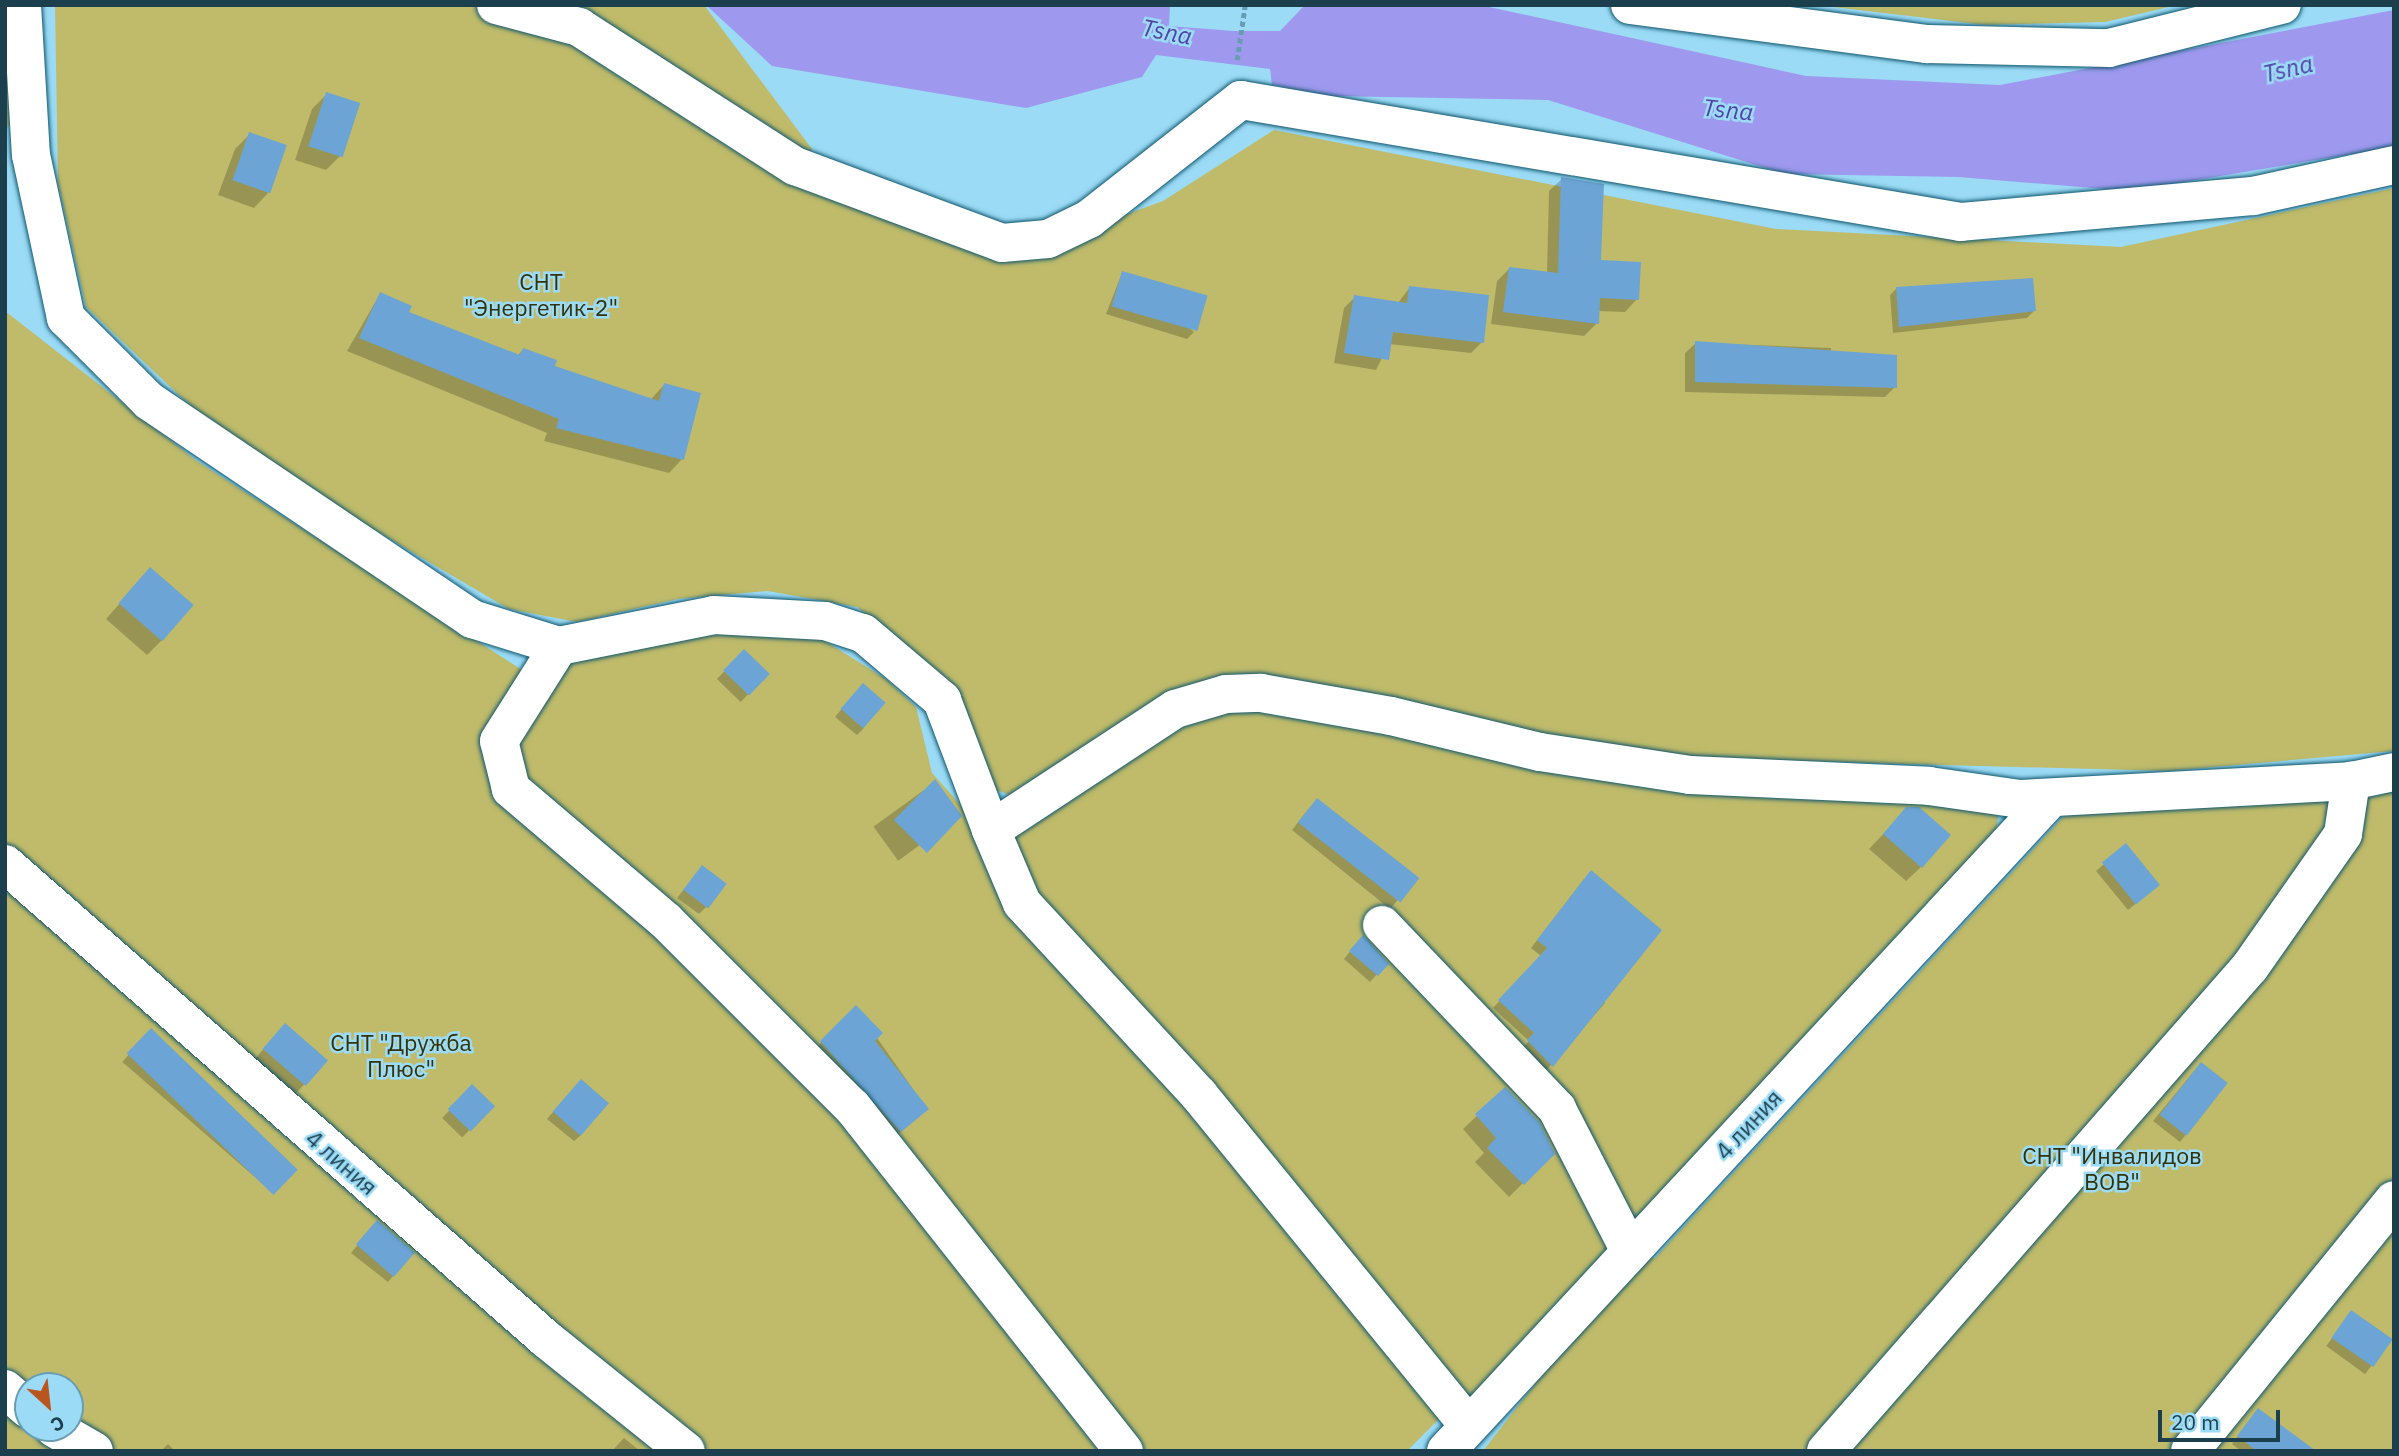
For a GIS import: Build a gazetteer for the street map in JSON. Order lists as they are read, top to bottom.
{
  "streets": {
    "lane": ["4 линия"]
  },
  "water": ["Tsna"],
  "parks": ["СНТ \"Энергетик-2\"", "СНТ \"Дружба Плюс\"", "СНТ \"Инвалидов ВОВ\""],
  "scale_bar": "20 m",
  "north": "bottom right"
}
